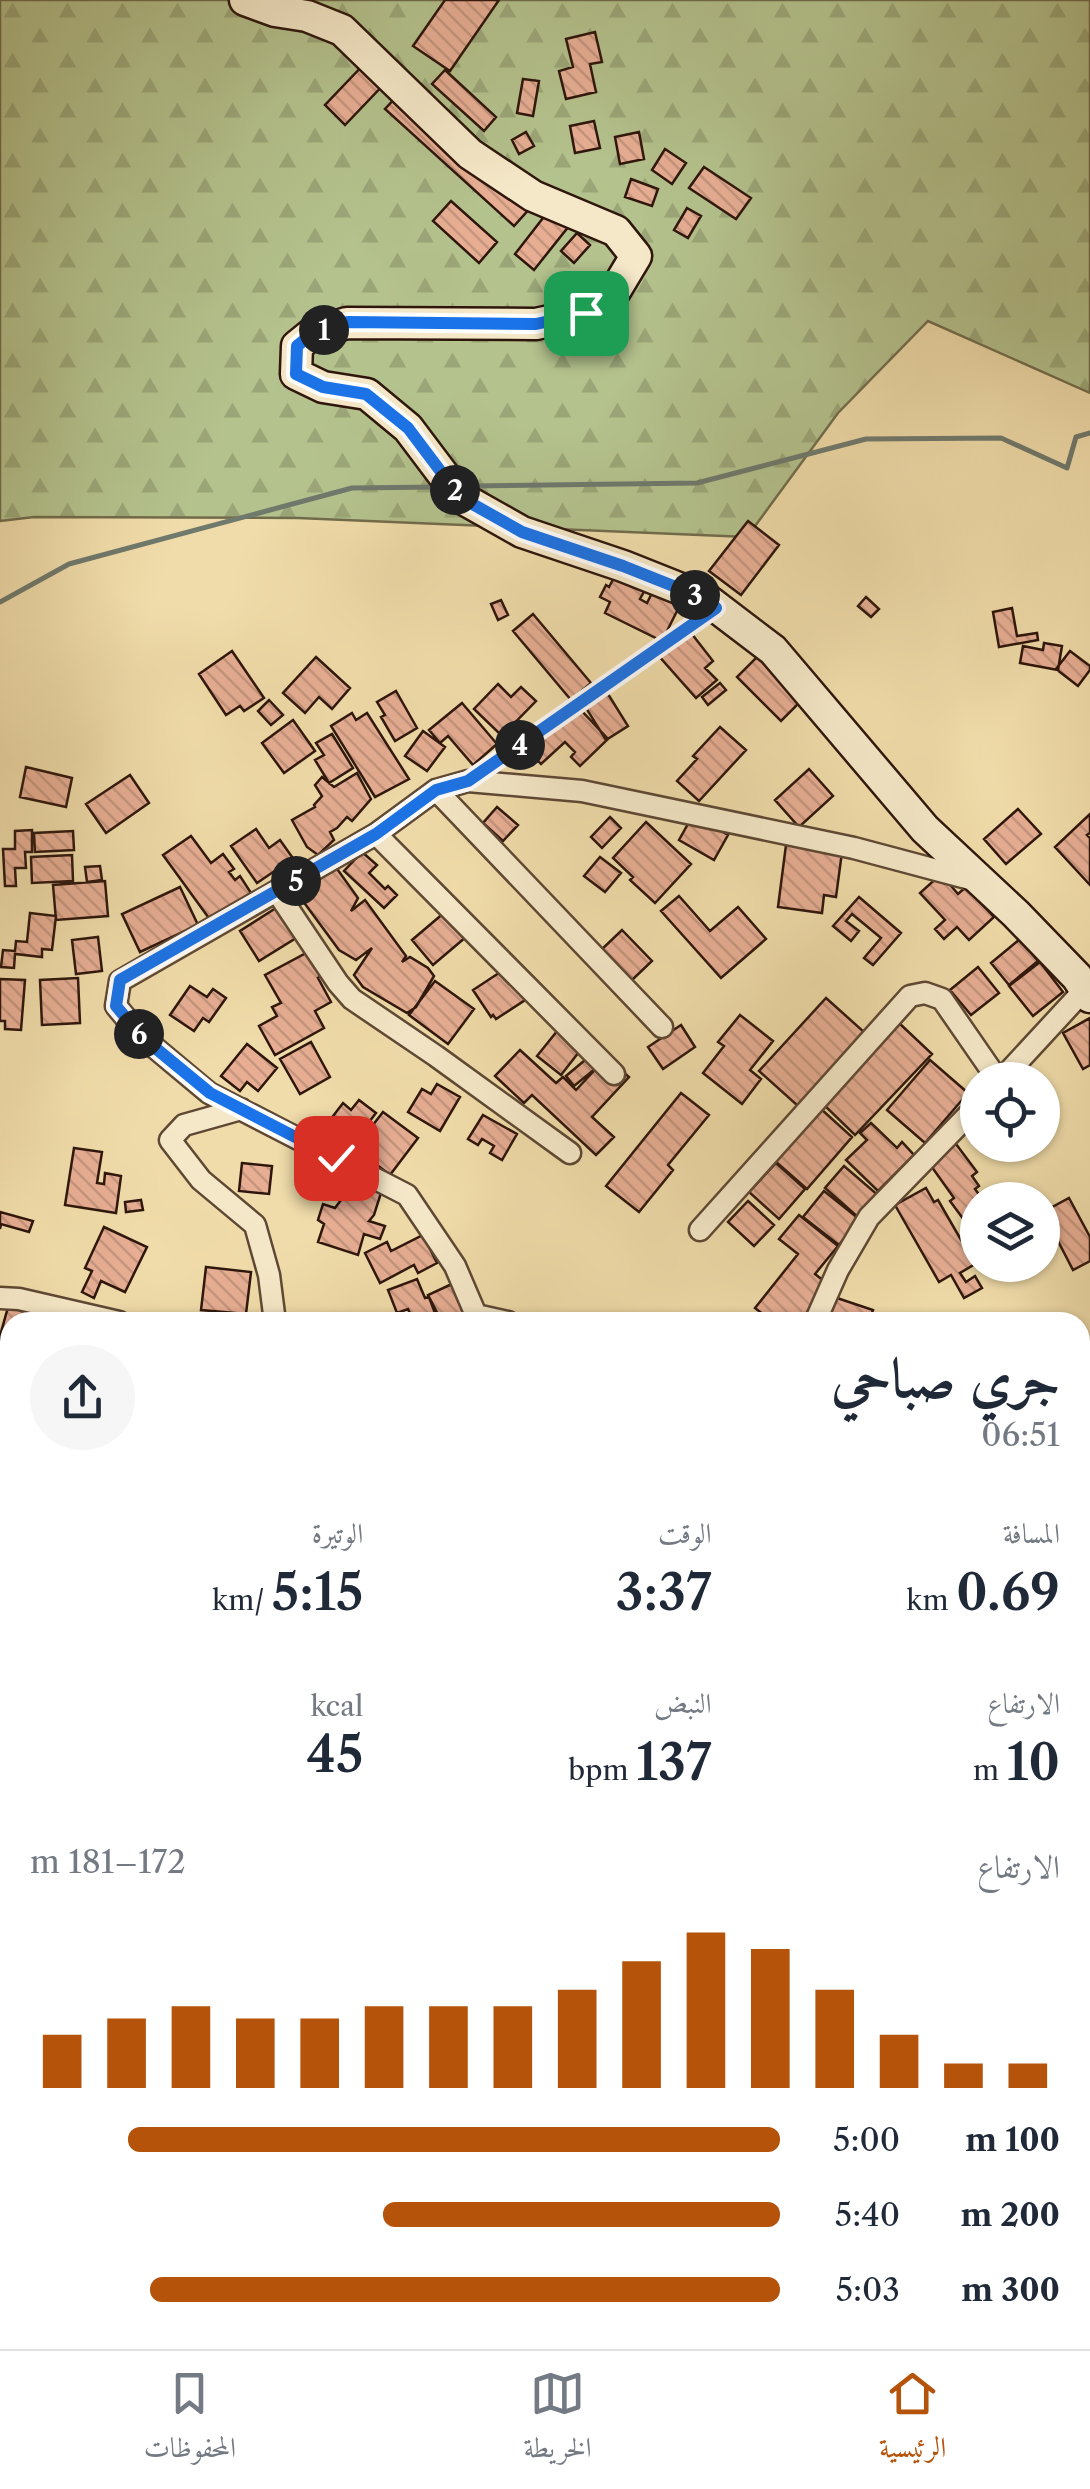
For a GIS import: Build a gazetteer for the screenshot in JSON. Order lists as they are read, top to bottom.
{
  "page": {
    "pins": [
      "1",
      "2",
      "3",
      "4",
      "5",
      "6"
    ],
    "heading": ["جري صباحي", "06:51"],
    "stats": [
      ["المسافة", "0.69 km"],
      ["الوقت", "3:37"],
      ["الوتيرة", "5:15 /km"],
      ["الارتفاع", "10 m"],
      ["النبض", "137 bpm"],
      ["kcal", "45"]
    ],
    "chart": ["الارتفاع", "172–181 m"],
    "list": [
      {
        "name": "100 m",
        "note": "5:00"
      },
      {
        "name": "200 m",
        "note": "5:40"
      },
      {
        "name": "300 m",
        "note": "5:03"
      }
    ],
    "tabs": ["الرئيسية", "الخريطة", "المحفوظات"]
  }
}
